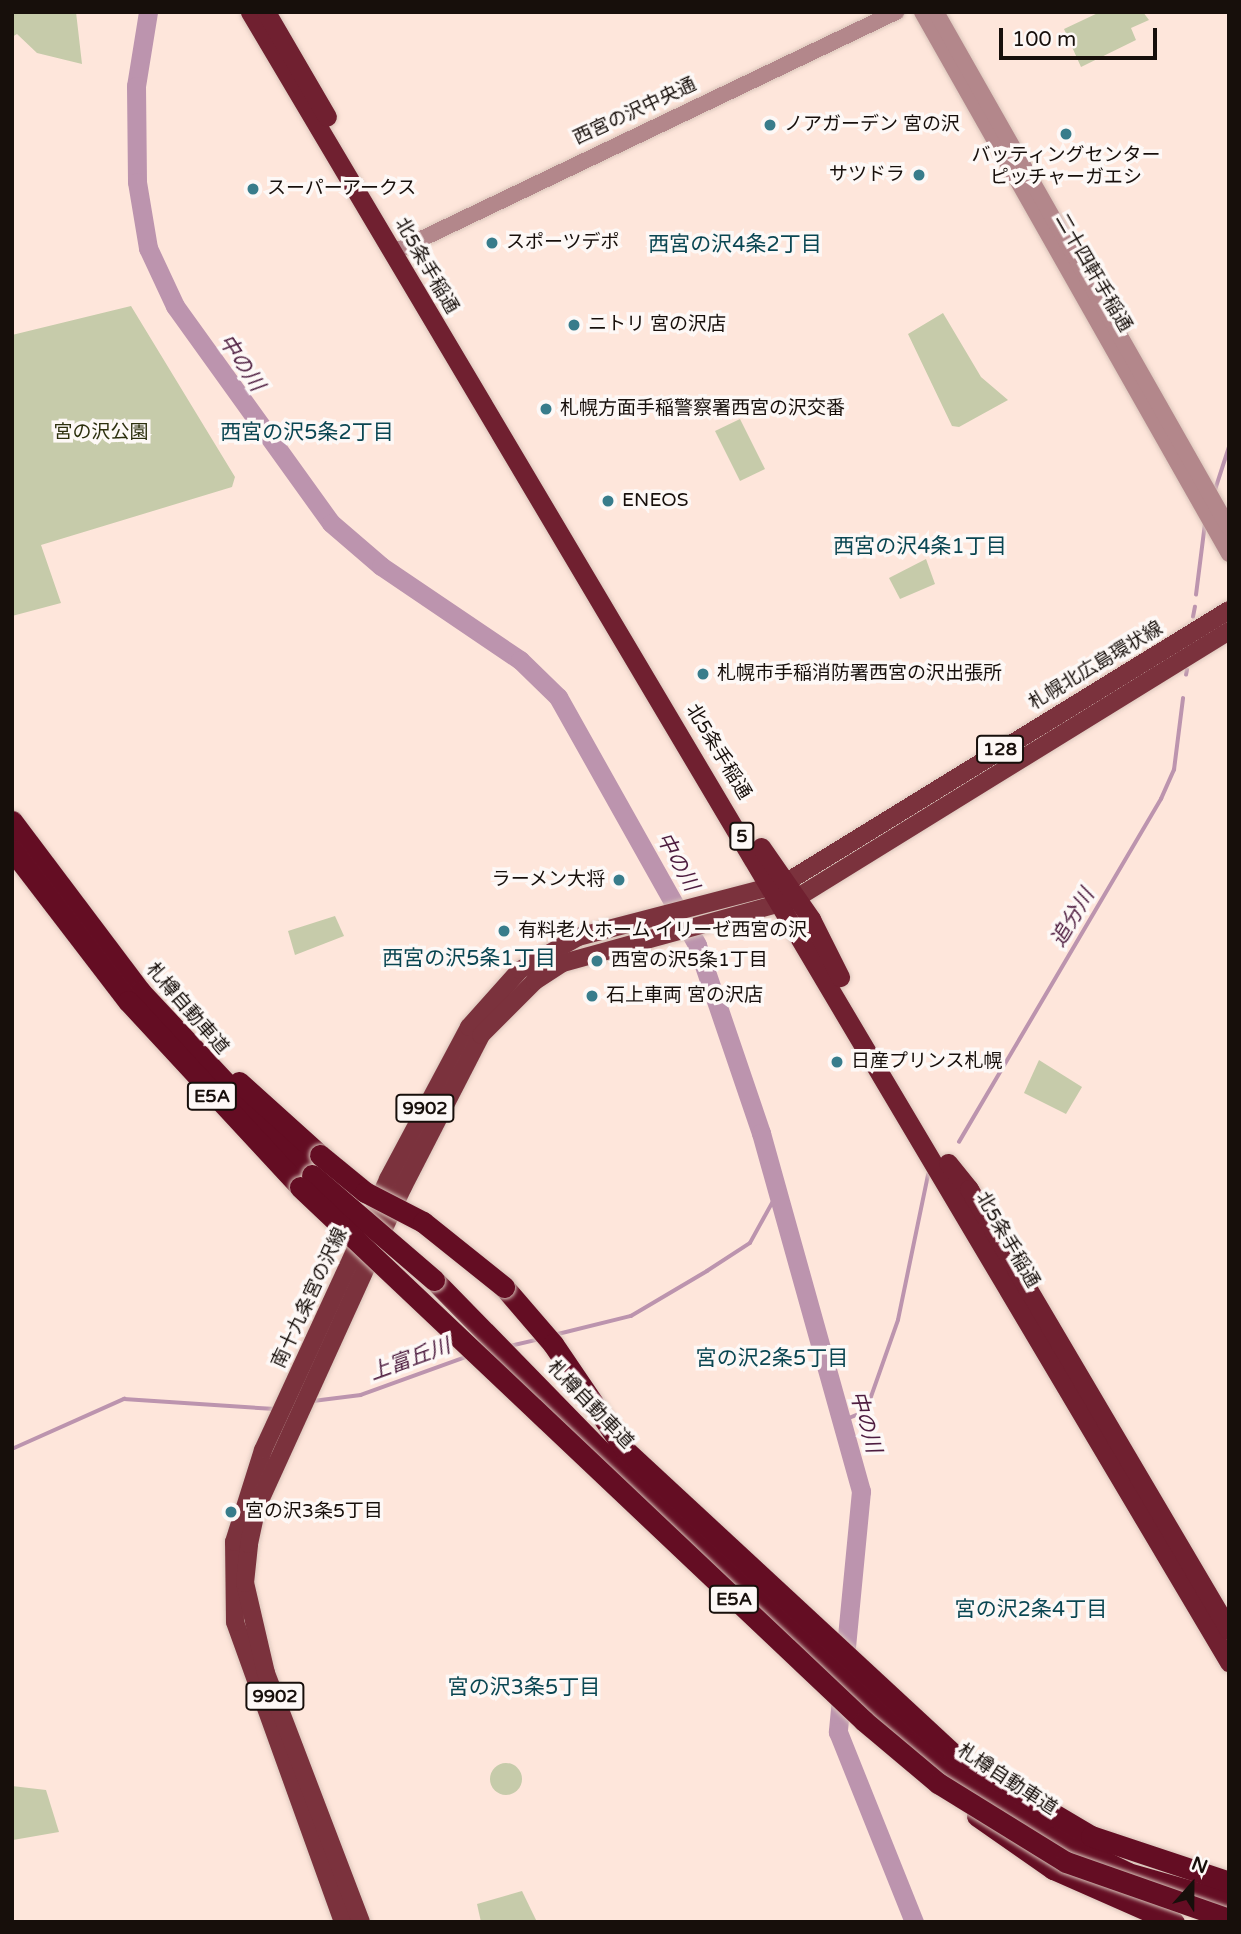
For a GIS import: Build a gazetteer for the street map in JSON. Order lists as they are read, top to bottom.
{
  "streets": {
    "highway": [
      "北5条手稲通",
      "5",
      "札樽自動車道",
      "E5A"
    ],
    "main road": [
      "札幌北広島環状線",
      "128",
      "9902",
      "南十九条宮の沢線"
    ],
    "street": ["西宮の沢中央通", "二十四軒手稲通"]
  },
  "crossings": [
    ["西宮の沢中央通", "北5条手稲通"],
    ["北5条手稲通", "札幌北広島環状線"],
    ["北5条手稲通", "南十九条宮の沢線"],
    ["札幌北広島環状線", "南十九条宮の沢線"]
  ],
  "districts": [
    "西宮の沢4条2丁目",
    "西宮の沢5条2丁目",
    "西宮の沢4条1丁目",
    "西宮の沢5条1丁目",
    "宮の沢2条5丁目",
    "宮の沢2条4丁目",
    "宮の沢3条5丁目"
  ],
  "water": ["中の川", "追分川", "上富丘川"],
  "parks": ["宮の沢公園"],
  "places": [
    "ノアガーデン 宮の沢",
    "バッティングセンター ピッチャーガエシ",
    "サツドラ",
    "スーパーアークス",
    "スポーツデポ",
    "ニトリ 宮の沢店",
    "札幌方面手稲警察署西宮の沢交番",
    "ENEOS",
    "札幌市手稲消防署西宮の沢出張所",
    "ラーメン大将",
    "有料老人ホーム イリーゼ西宮の沢",
    "西宮の沢5条1丁目",
    "石上車両 宮の沢店",
    "日産プリンス札幌",
    "宮の沢3条5丁目"
  ],
  "scale_bar": "100 m",
  "north": "top"
}
